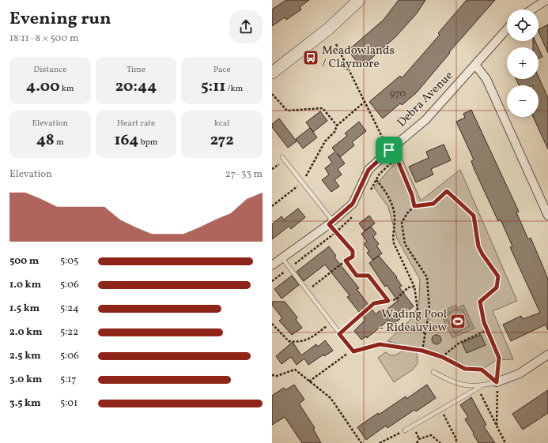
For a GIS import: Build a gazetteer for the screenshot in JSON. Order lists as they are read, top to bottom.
{
  "streets": {
    "street": ["Debra Avenue"]
  },
  "places": {
    "bus stop": ["Meadowlands / Claymore"],
    "sports": ["Wading Pool - Rideauview"]
  },
  "house_numbers": ["970"],
  "page": {
    "heading": ["Evening run", "18:11 · 8 × 500 m"],
    "map_buttons": ["+", "−"],
    "stats": [
      ["Distance", "4.00 km"],
      ["Time", "20:44"],
      ["Pace", "5:11 /km"],
      ["Elevation", "48 m"],
      ["Heart rate", "164 bpm"],
      ["kcal", "272"]
    ],
    "chart": ["Elevation", "27–33 m"],
    "list": [
      {
        "name": "500 m",
        "note": "5:05"
      },
      {
        "name": "1.0 km",
        "note": "5:06"
      },
      {
        "name": "1.5 km",
        "note": "5:24"
      },
      {
        "name": "2.0 km",
        "note": "5:22"
      },
      {
        "name": "2.5 km",
        "note": "5:06"
      },
      {
        "name": "3.0 km",
        "note": "5:17"
      },
      {
        "name": "3.5 km",
        "note": "5:01"
      }
    ]
  }
}
